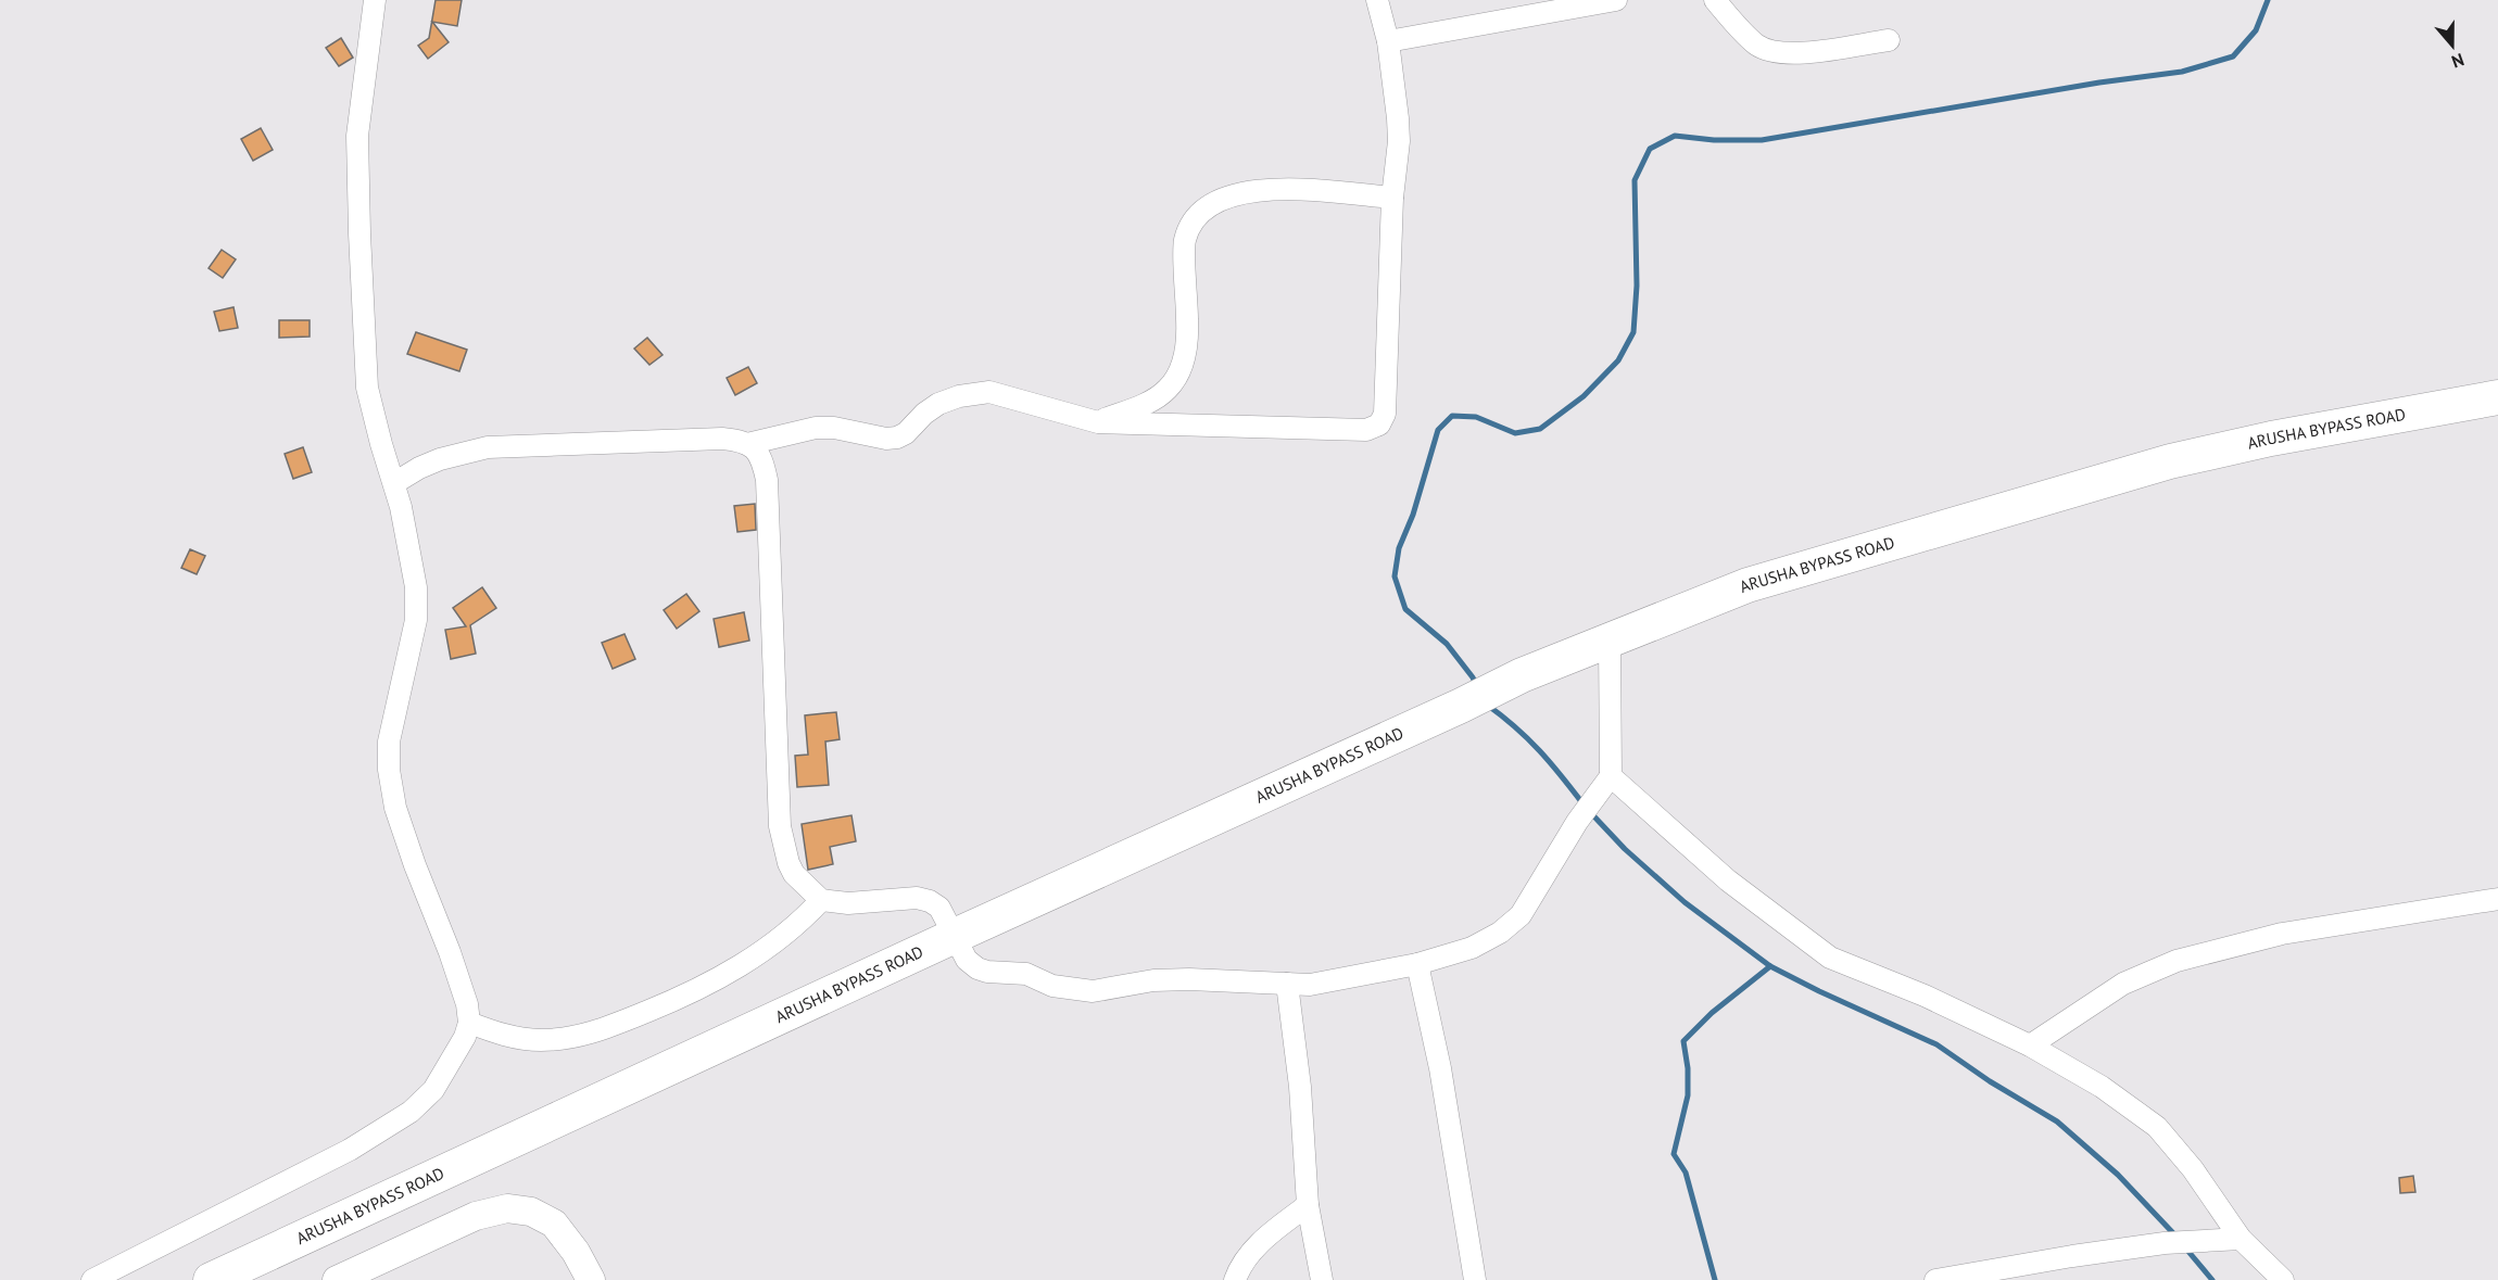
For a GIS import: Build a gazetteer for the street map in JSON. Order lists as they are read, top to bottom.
{
  "streets": {
    "main road": ["ARUSHA BYPASS ROAD"]
  },
  "north": "bottom"
}
